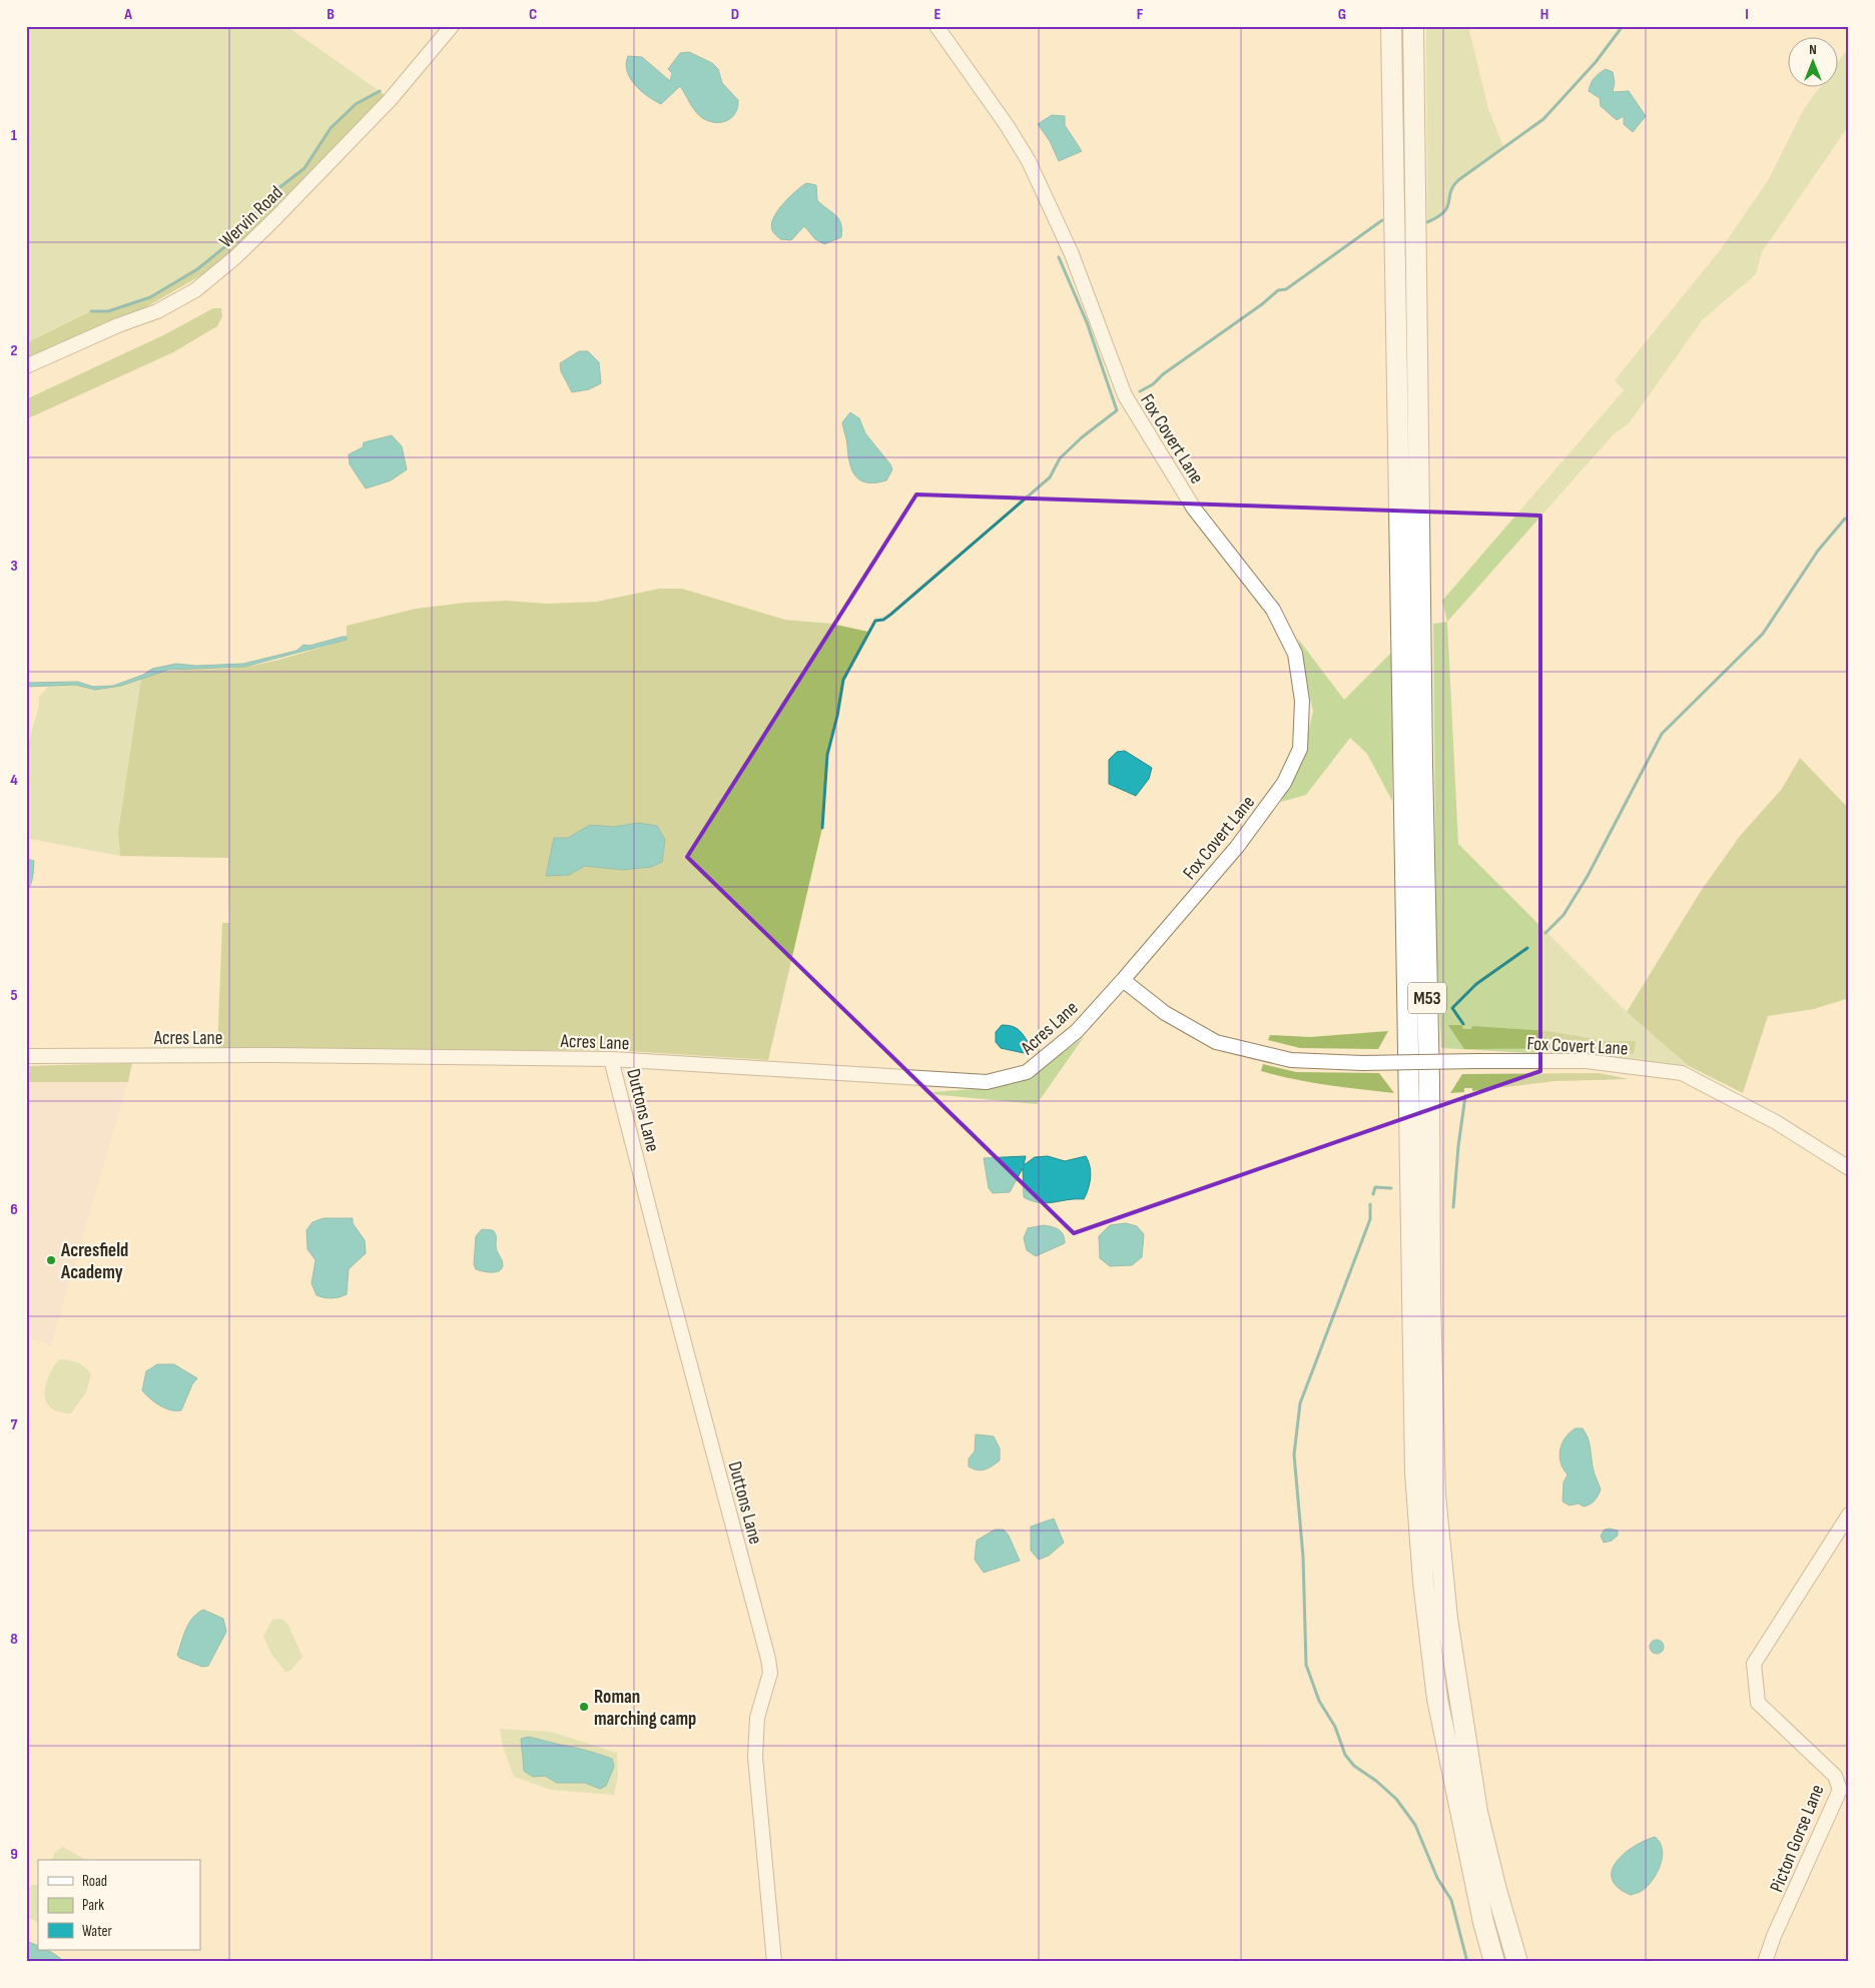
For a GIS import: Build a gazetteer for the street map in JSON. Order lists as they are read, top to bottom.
{
  "streets": {
    "highway": ["M53"],
    "street": [
      "Wervin Road",
      "Fox Covert Lane",
      "Acres Lane",
      "Duttons Lane",
      "Picton Gorse Lane"
    ]
  },
  "crossings": [
    ["Fox Covert Lane", "Acres Lane"],
    ["Acres Lane", "Duttons Lane"]
  ],
  "places": ["Acresfield Academy", "Roman marching camp"],
  "legend": ["Road", "Park", "Water"],
  "north": "top",
  "grid": {
    "columns": [
      "A",
      "B",
      "C",
      "D",
      "E",
      "F",
      "G",
      "H",
      "I"
    ],
    "rows": [
      "1",
      "2",
      "3",
      "4",
      "5",
      "6",
      "7",
      "8",
      "9"
    ]
  }
}
